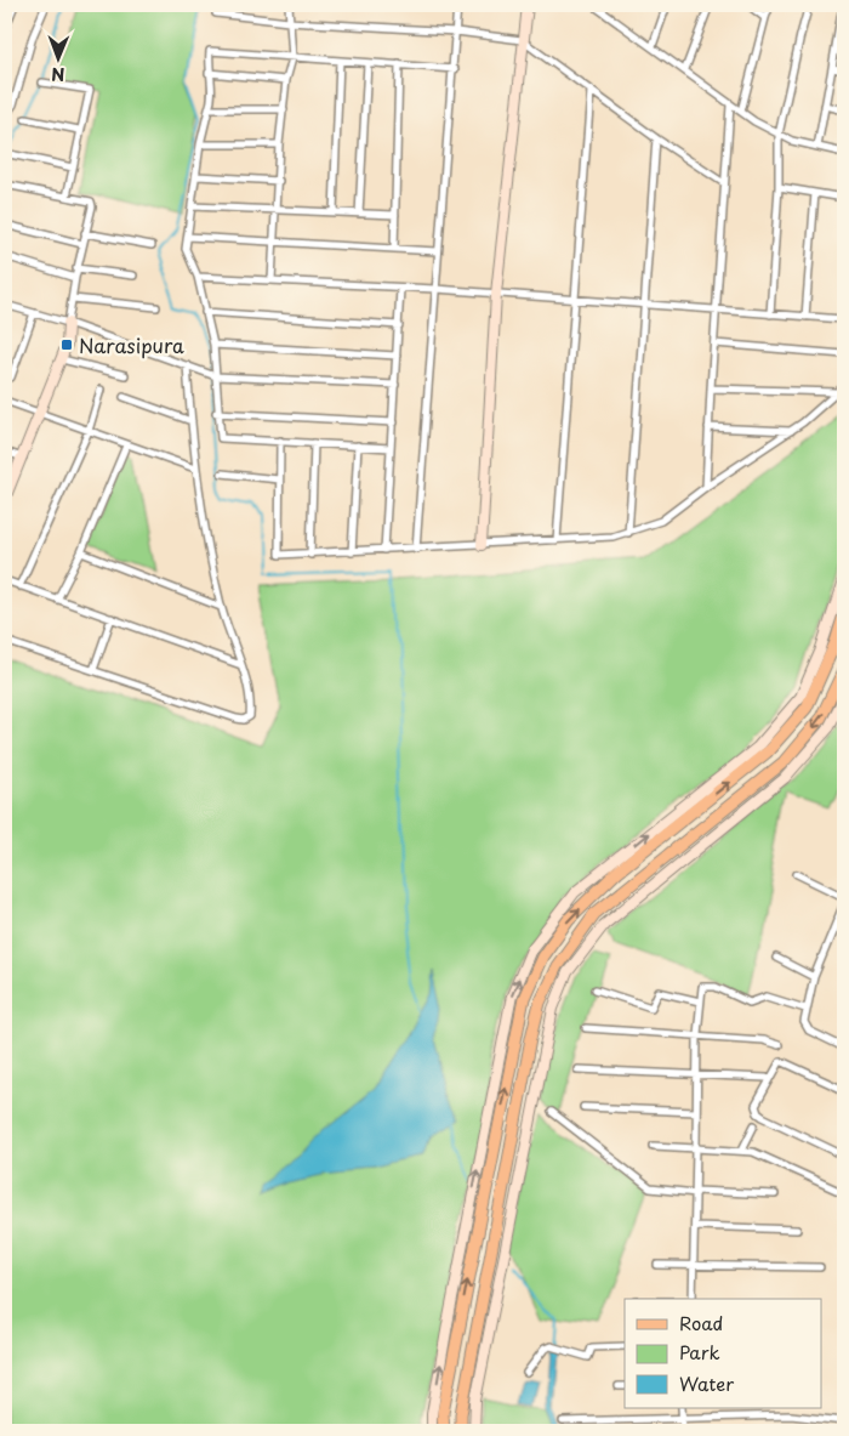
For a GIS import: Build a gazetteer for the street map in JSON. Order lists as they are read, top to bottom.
{
  "places": {
    "transit": ["Narasipura"]
  },
  "legend": ["Road", "Park", "Water"],
  "north": "bottom"
}
